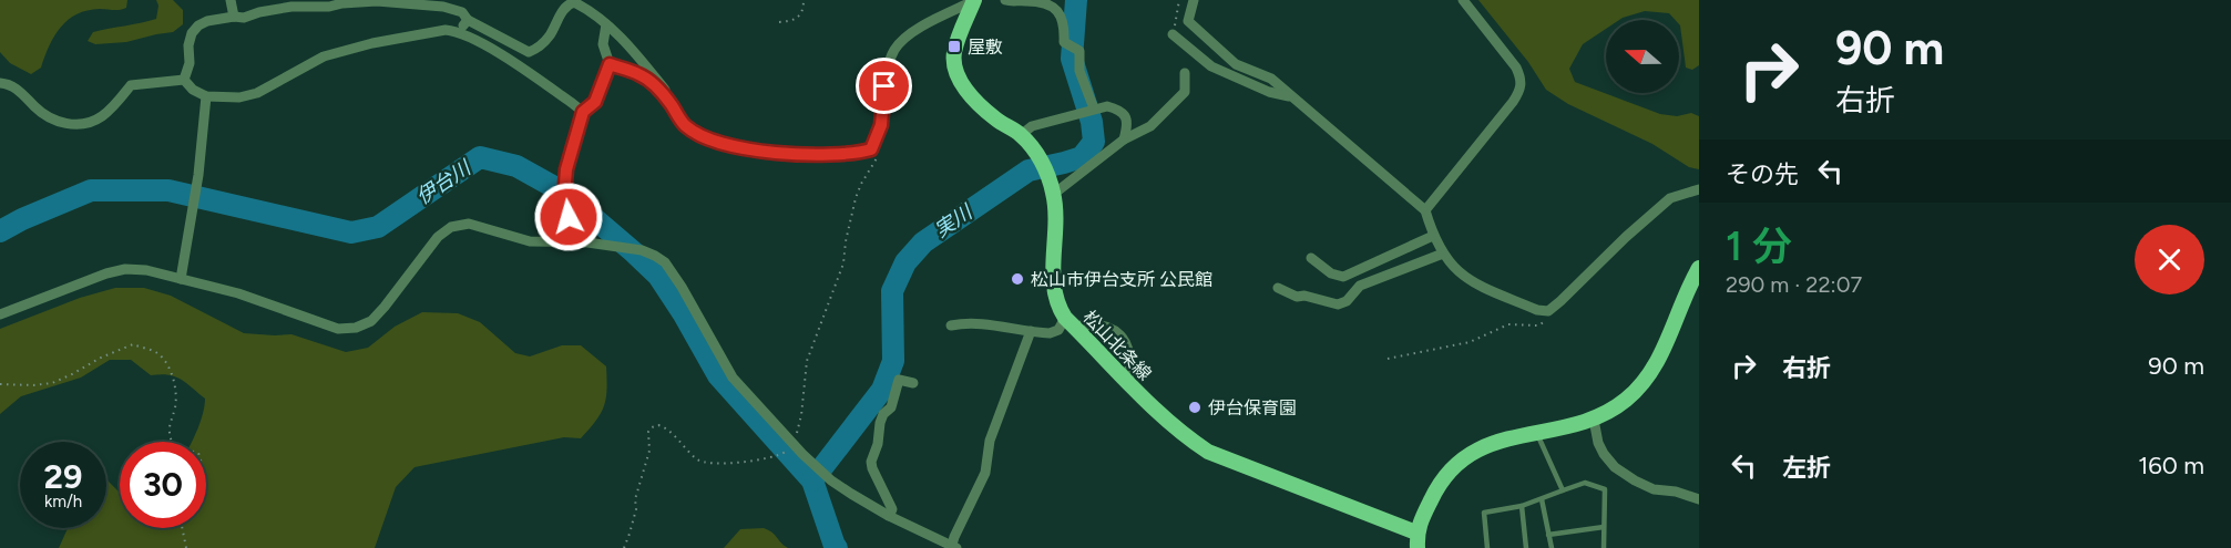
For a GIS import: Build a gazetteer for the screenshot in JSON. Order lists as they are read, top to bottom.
{
  "streets": {
    "main road": ["松山北条線"]
  },
  "water": ["伊台川", "実川"],
  "places": {
    "transit": ["屋敷"],
    "other": ["松山市伊台支所 公民館", "伊台保育園"]
  },
  "north": "left",
  "page": {
    "turn": ["90 m", "右折"],
    "then": "その先",
    "heading": ["1 分", "290 m · 22:07"],
    "list": [
      {
        "name": "右折",
        "value": "90 m"
      },
      {
        "name": "左折",
        "value": "160 m"
      }
    ],
    "speed": "29 km/h",
    "limit": "30"
  }
}
